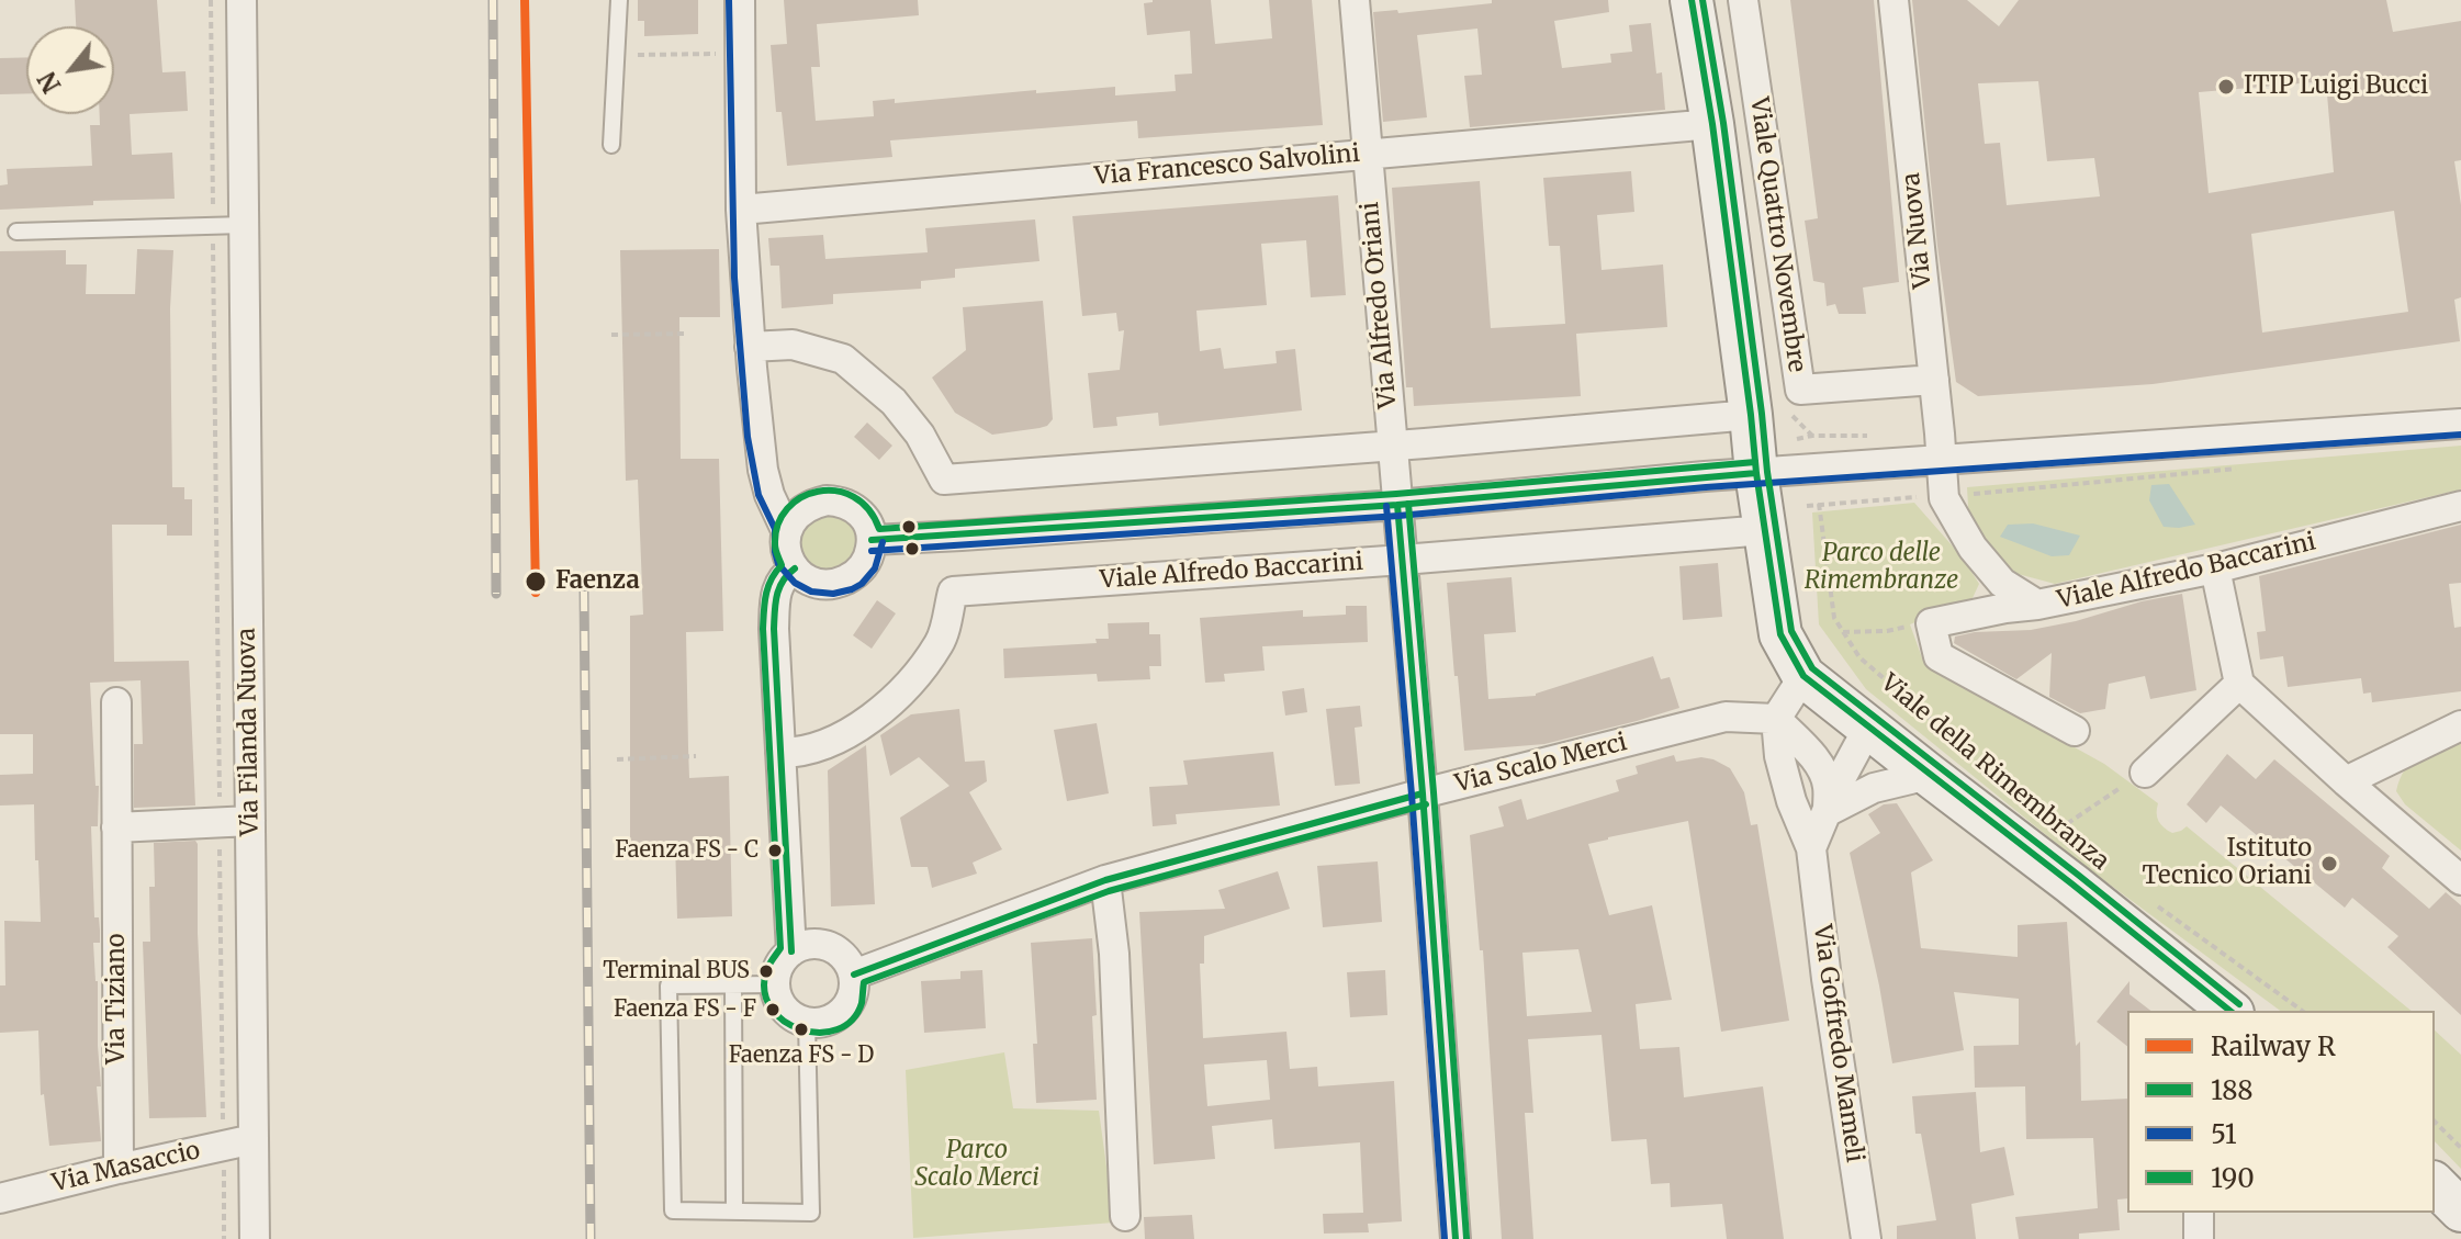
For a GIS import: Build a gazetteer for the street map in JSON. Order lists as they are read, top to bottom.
{
  "streets": {
    "main road": ["Viale Quattro Novembre"],
    "street": [
      "Via Francesco Salvolini",
      "Via Nuova",
      "Via Alfredo Oriani",
      "Viale Alfredo Baccarini",
      "Via Filanda Nuova",
      "Via Scalo Merci",
      "Via Tiziano",
      "Via Goffredo Mameli",
      "Via Masaccio"
    ],
    "path": ["Viale della Rimembranza"]
  },
  "crossings": [
    ["Via Francesco Salvolini", "Viale Quattro Novembre"],
    ["Via Francesco Salvolini", "Via Alfredo Oriani"],
    ["Via Nuova", "Viale Quattro Novembre"],
    ["Via Nuova", "Viale Alfredo Baccarini"],
    ["Viale Quattro Novembre", "Viale Alfredo Baccarini"],
    ["Via Alfredo Oriani", "Viale Alfredo Baccarini"],
    ["Via Alfredo Oriani", "Via Scalo Merci"],
    ["Via Filanda Nuova", "Via Masaccio"],
    ["Via Scalo Merci", "Via Goffredo Mameli"],
    ["Via Tiziano", "Via Masaccio"]
  ],
  "parks": ["Parco delle Rimembranze", "Parco Scalo Merci"],
  "places": [
    "ITIP Luigi Bucci",
    "Faenza",
    "Faenza FS - C",
    "Istituto Tecnico Oriani",
    "Terminal BUS",
    "Faenza FS - F",
    "Faenza FS - D"
  ],
  "lines": [
    "rail line R",
    "transit line 188",
    "transit line 51",
    "transit line 190"
  ],
  "legend": [
    "Railway R",
    "188",
    "51",
    "190"
  ],
  "north": "bottom left"
}
